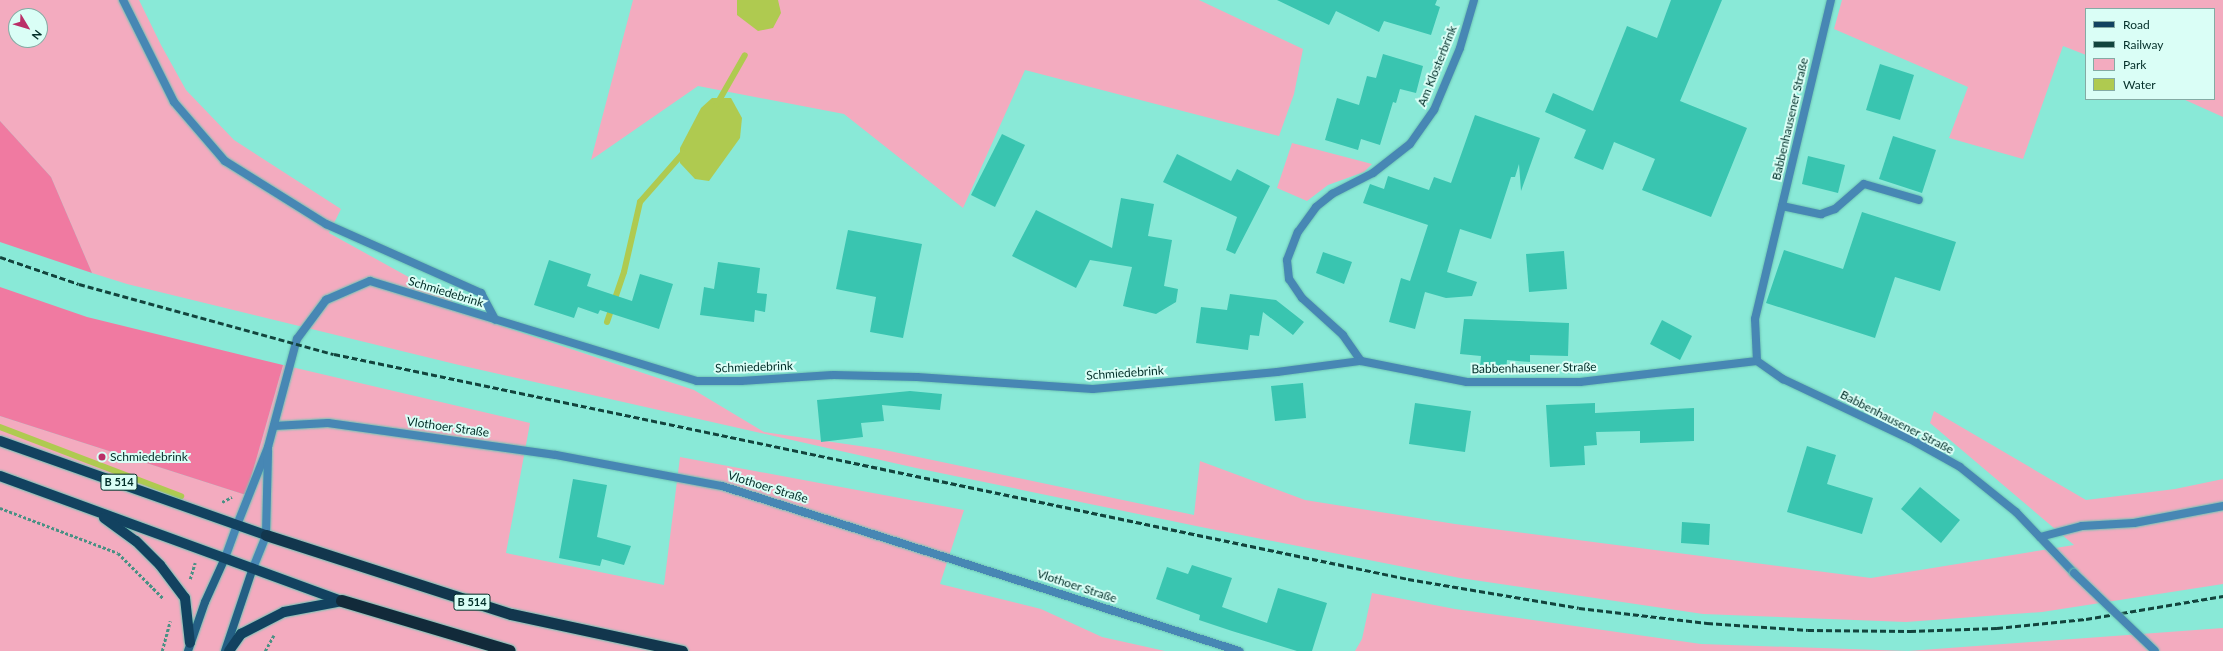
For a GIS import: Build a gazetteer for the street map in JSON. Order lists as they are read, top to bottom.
{
  "streets": {
    "highway": ["B 514"],
    "street": [
      "Am Klosterbrink",
      "Babbenhausener Straße",
      "Schmiedebrink",
      "Vlothoer Straße"
    ]
  },
  "crossings": [
    ["Am Klosterbrink", "Babbenhausener Straße"],
    ["Am Klosterbrink", "Schmiedebrink"],
    ["Babbenhausener Straße", "Schmiedebrink"],
    ["Schmiedebrink", "Vlothoer Straße"],
    ["Schmiedebrink", "B 514"]
  ],
  "places": ["Schmiedebrink"],
  "legend": [
    "Road",
    "Railway",
    "Park",
    "Water"
  ],
  "north": "bottom right"
}
